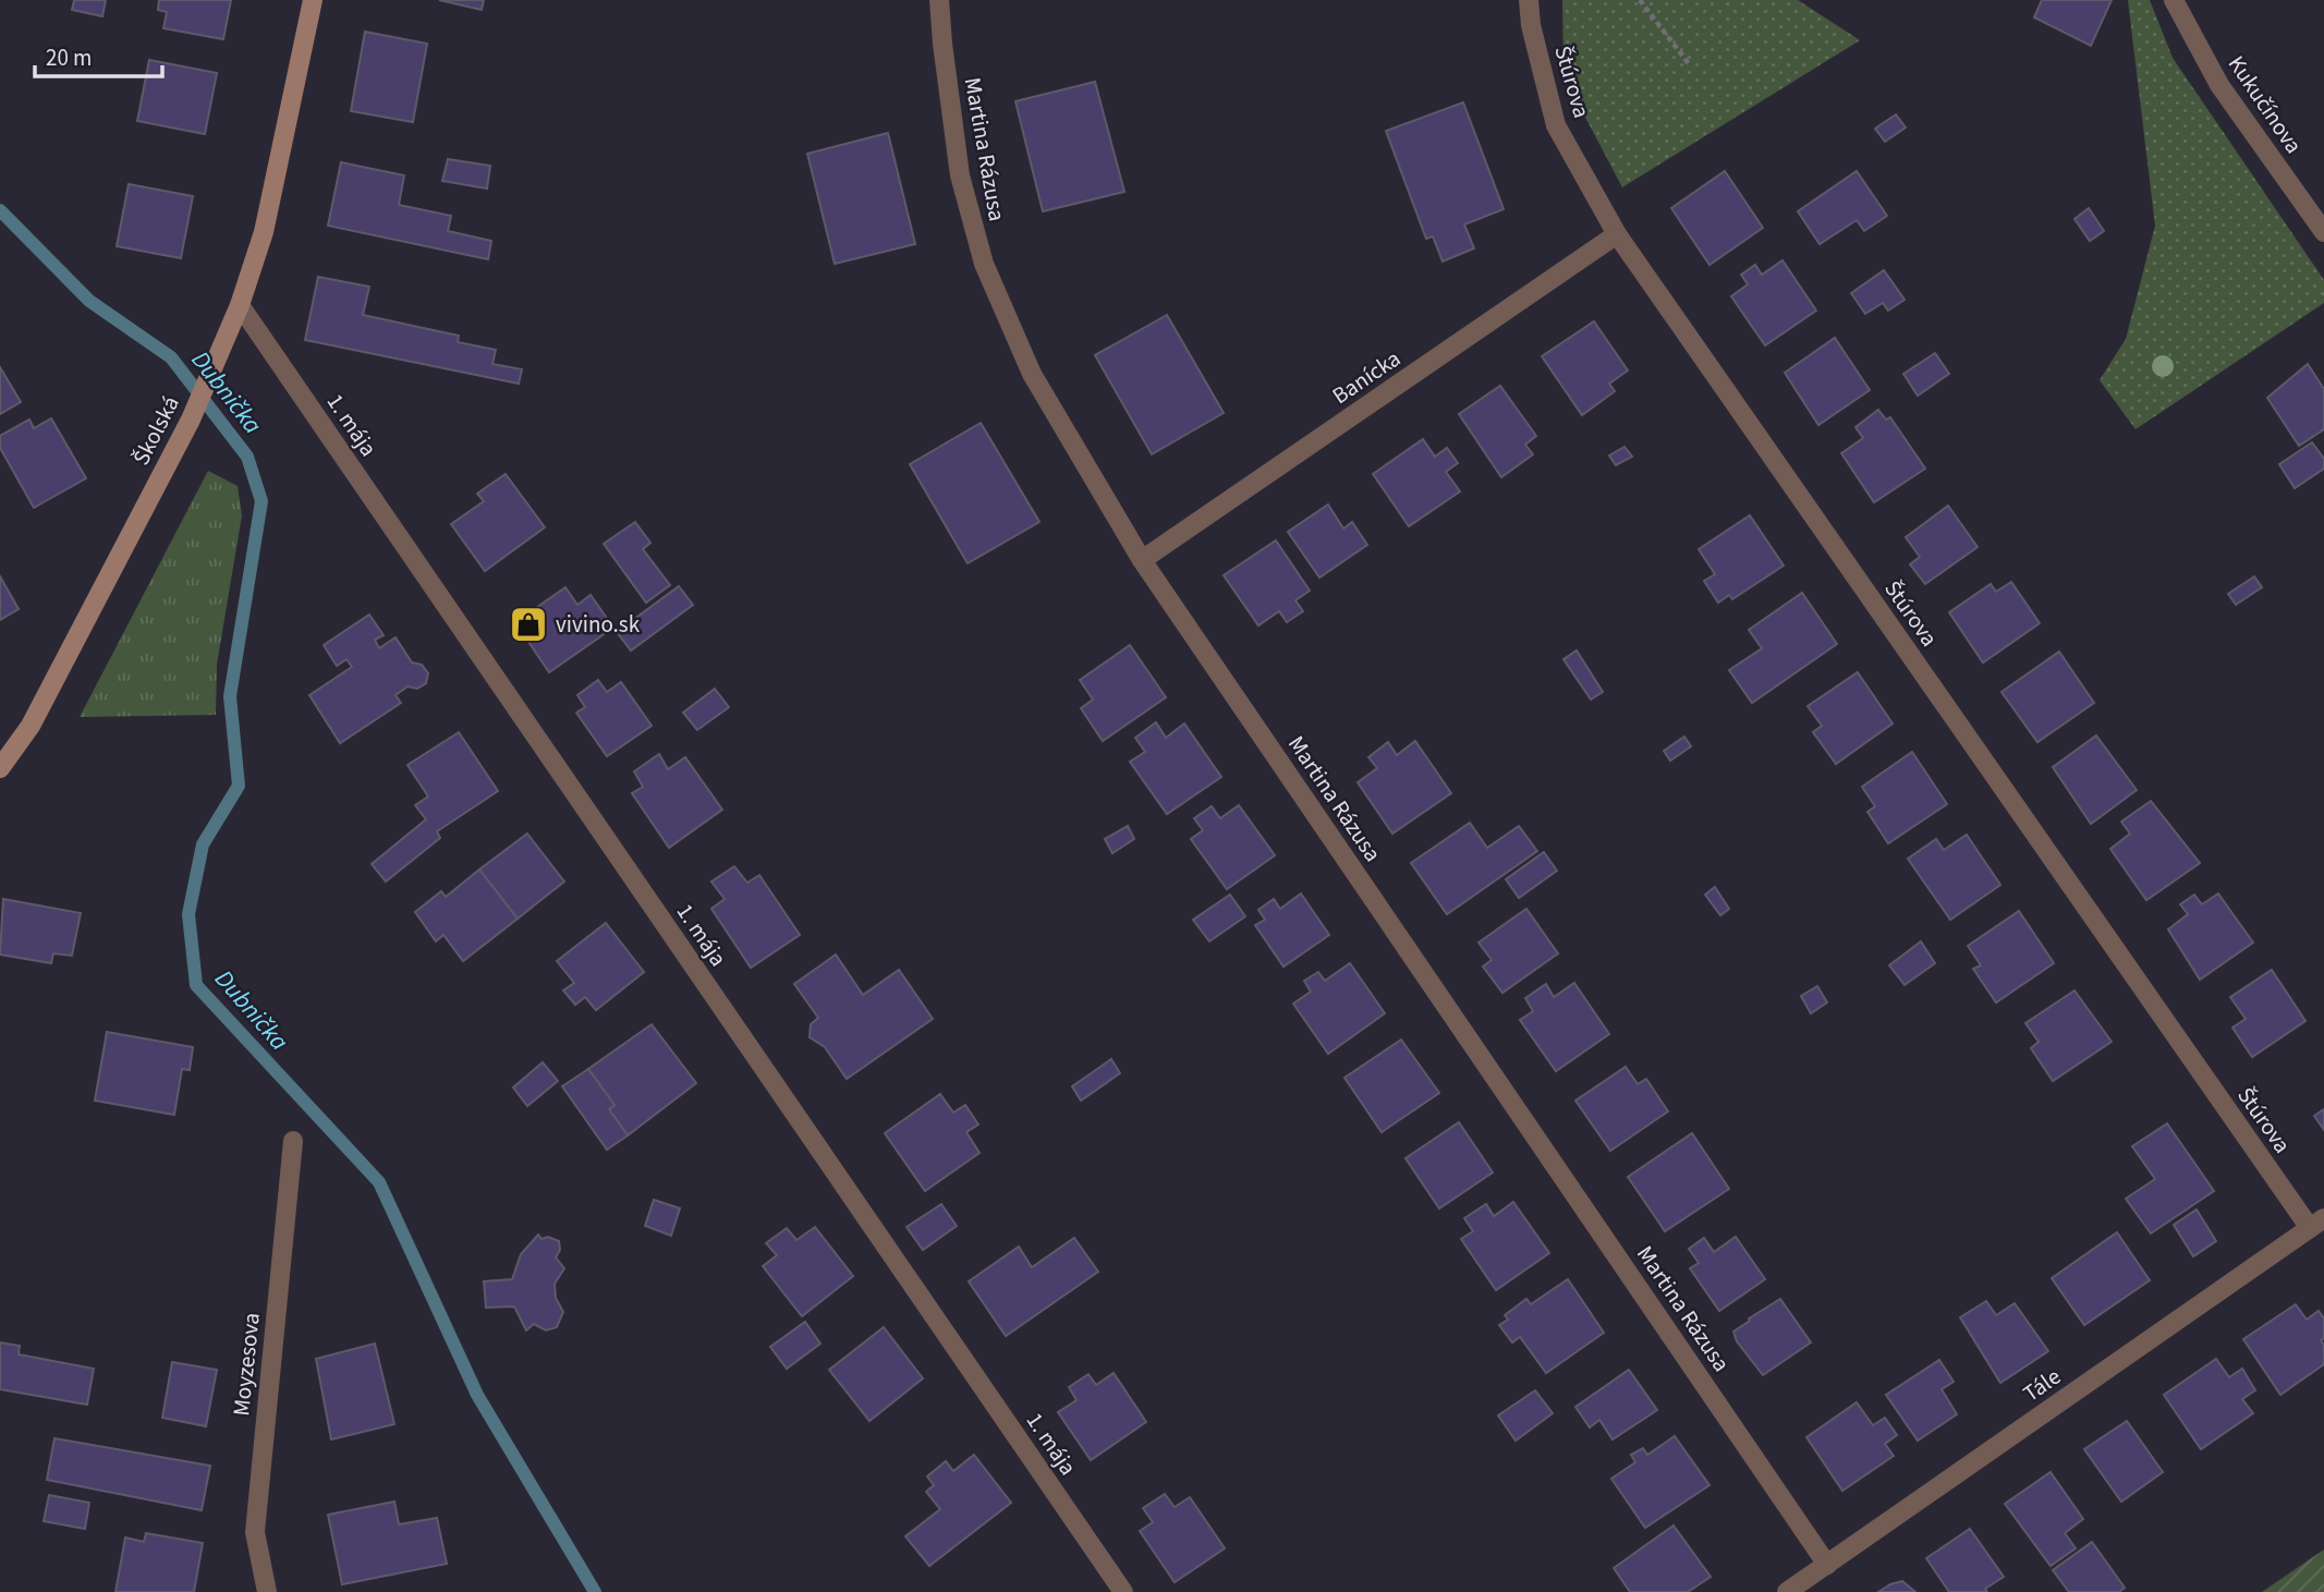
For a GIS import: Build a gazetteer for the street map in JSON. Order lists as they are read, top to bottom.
{
  "streets": {
    "street": [
      "Štúrova",
      "Kukučínova",
      "Martina Rázusa",
      "Banícka",
      "1. mája",
      "Školská",
      "Moyzesova",
      "Tále"
    ]
  },
  "crossings": [
    ["Štúrova", "Banícka"],
    ["Štúrova", "Tále"],
    ["Martina Rázusa", "Banícka"],
    ["Martina Rázusa", "Tále"],
    ["1. mája", "Školská"]
  ],
  "water": ["Dubnička"],
  "places": {
    "shop": ["vivino.sk"]
  },
  "scale_bar": "20 m"
}
